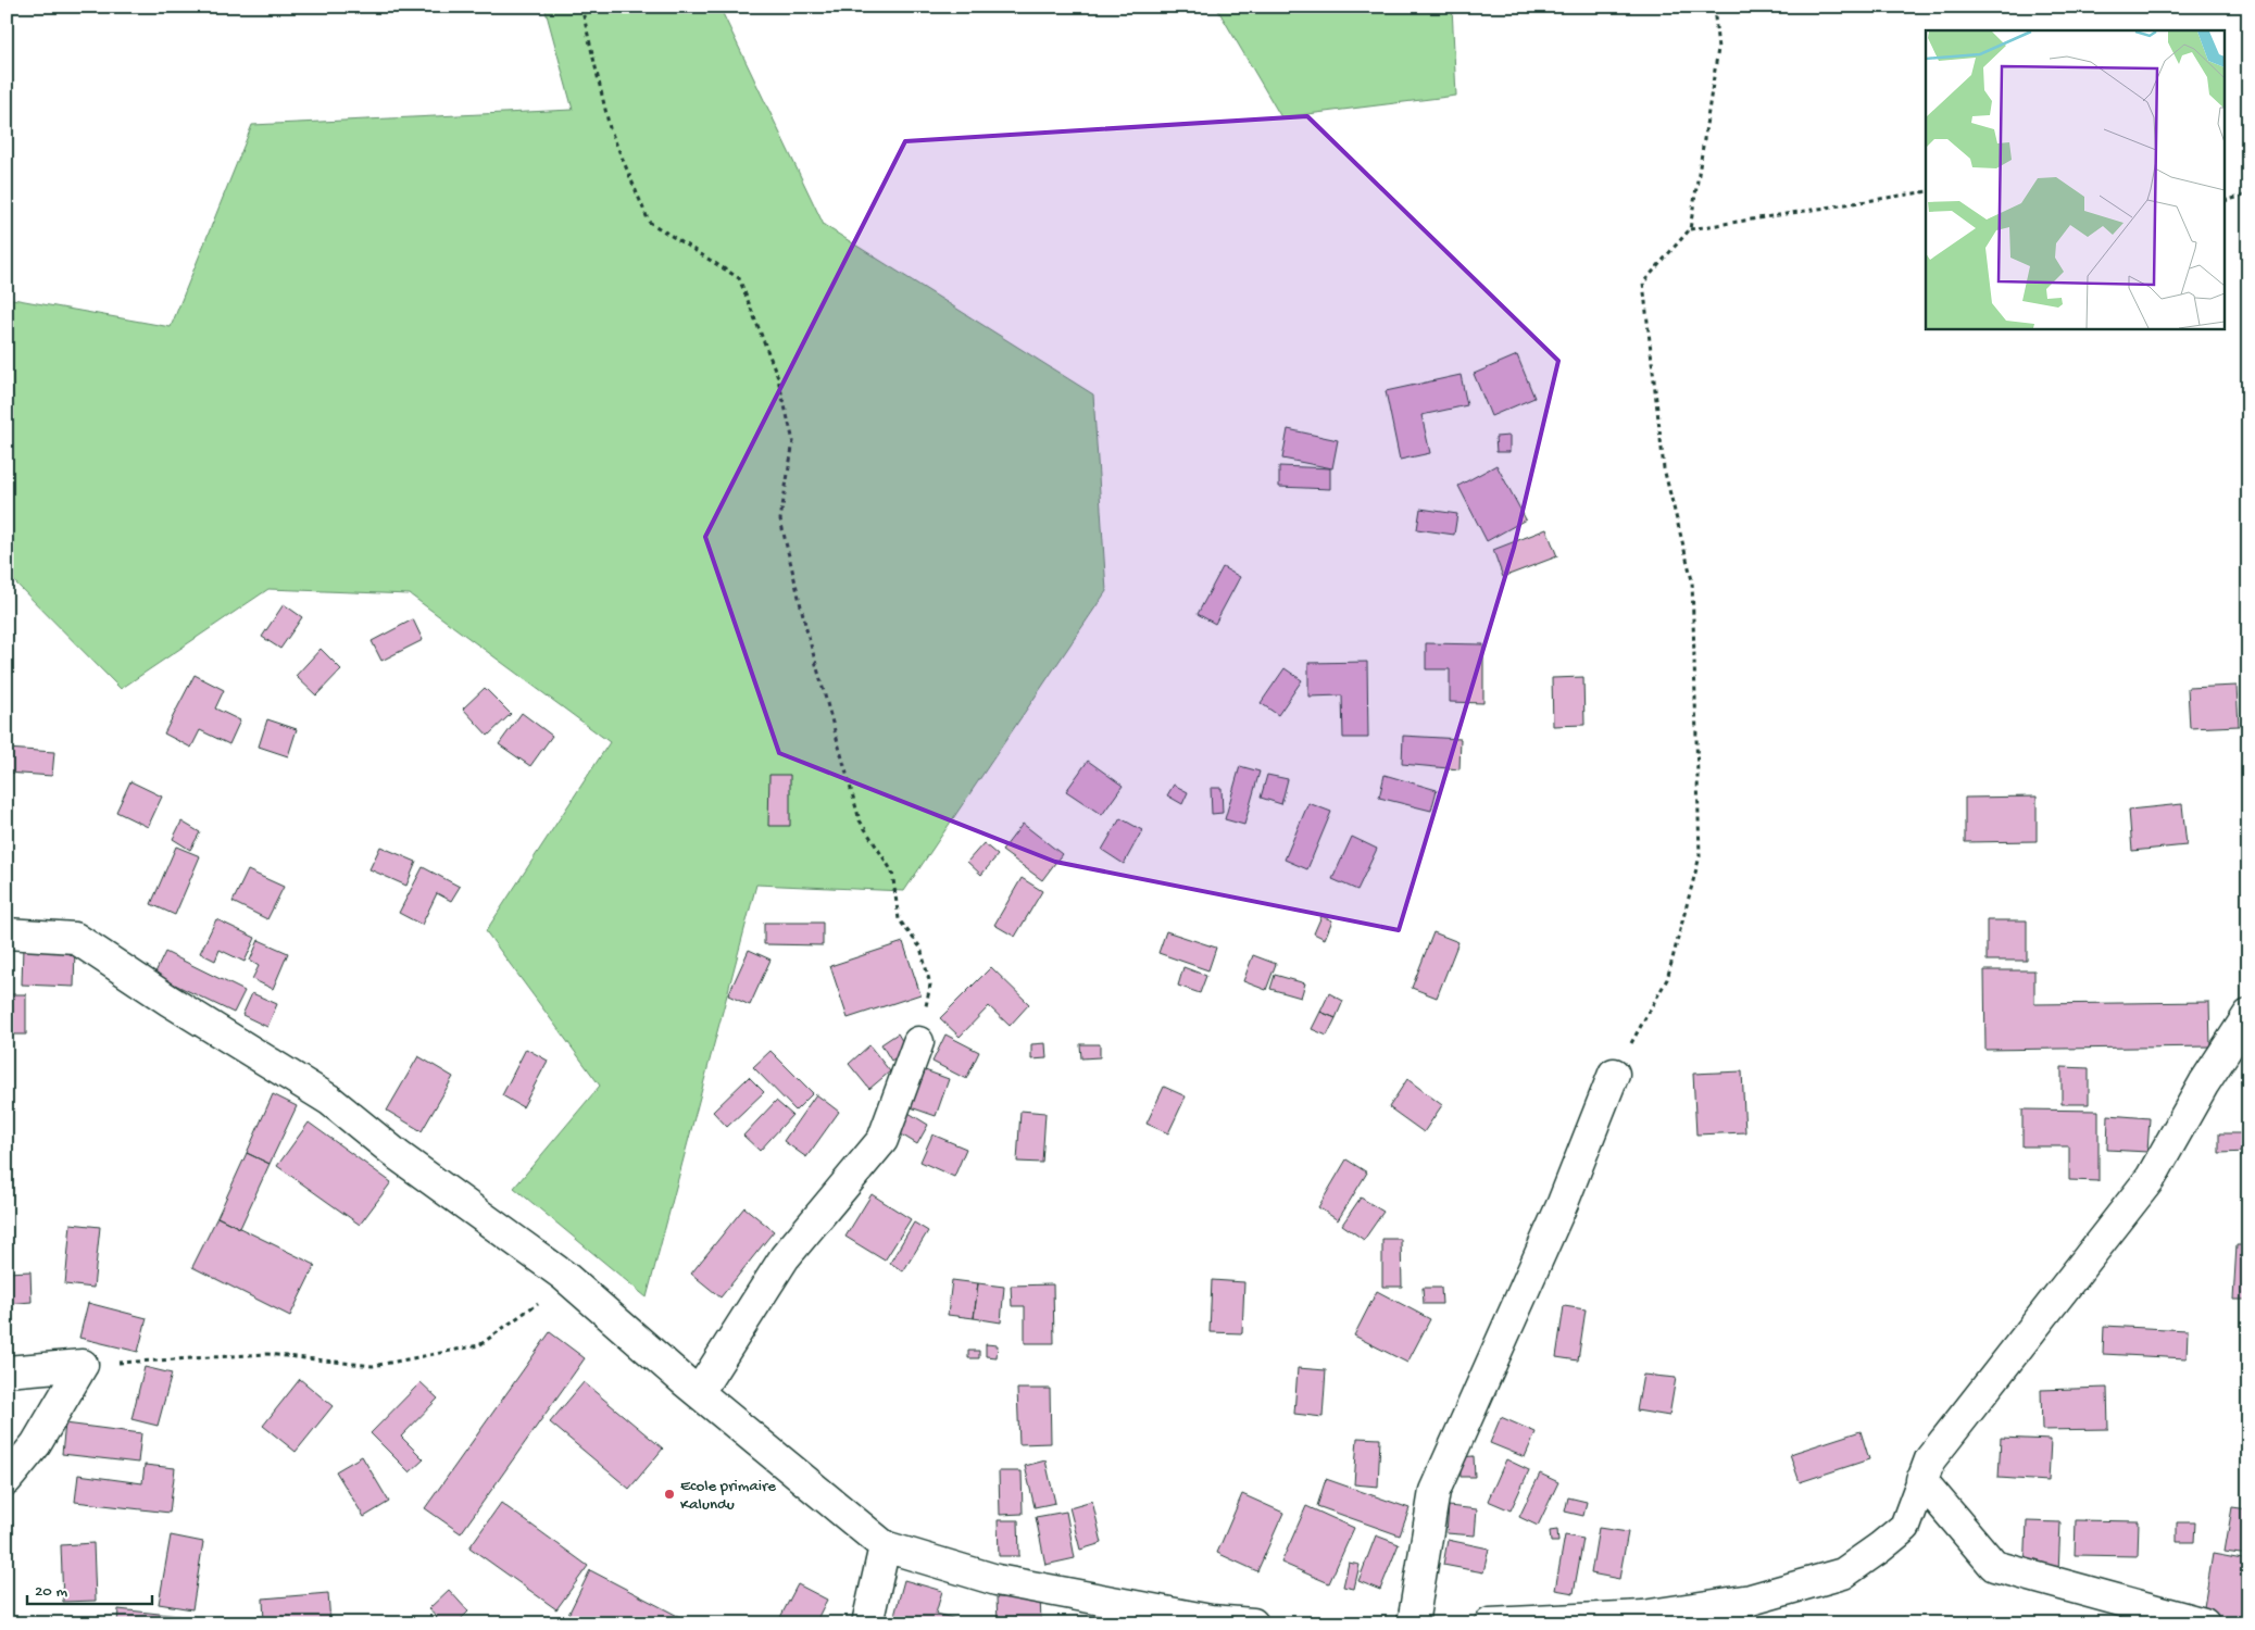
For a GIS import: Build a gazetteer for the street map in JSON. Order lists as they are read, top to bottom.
{
  "places": ["Ecole primaire Kalundu"],
  "scale_bar": "20 m"
}
